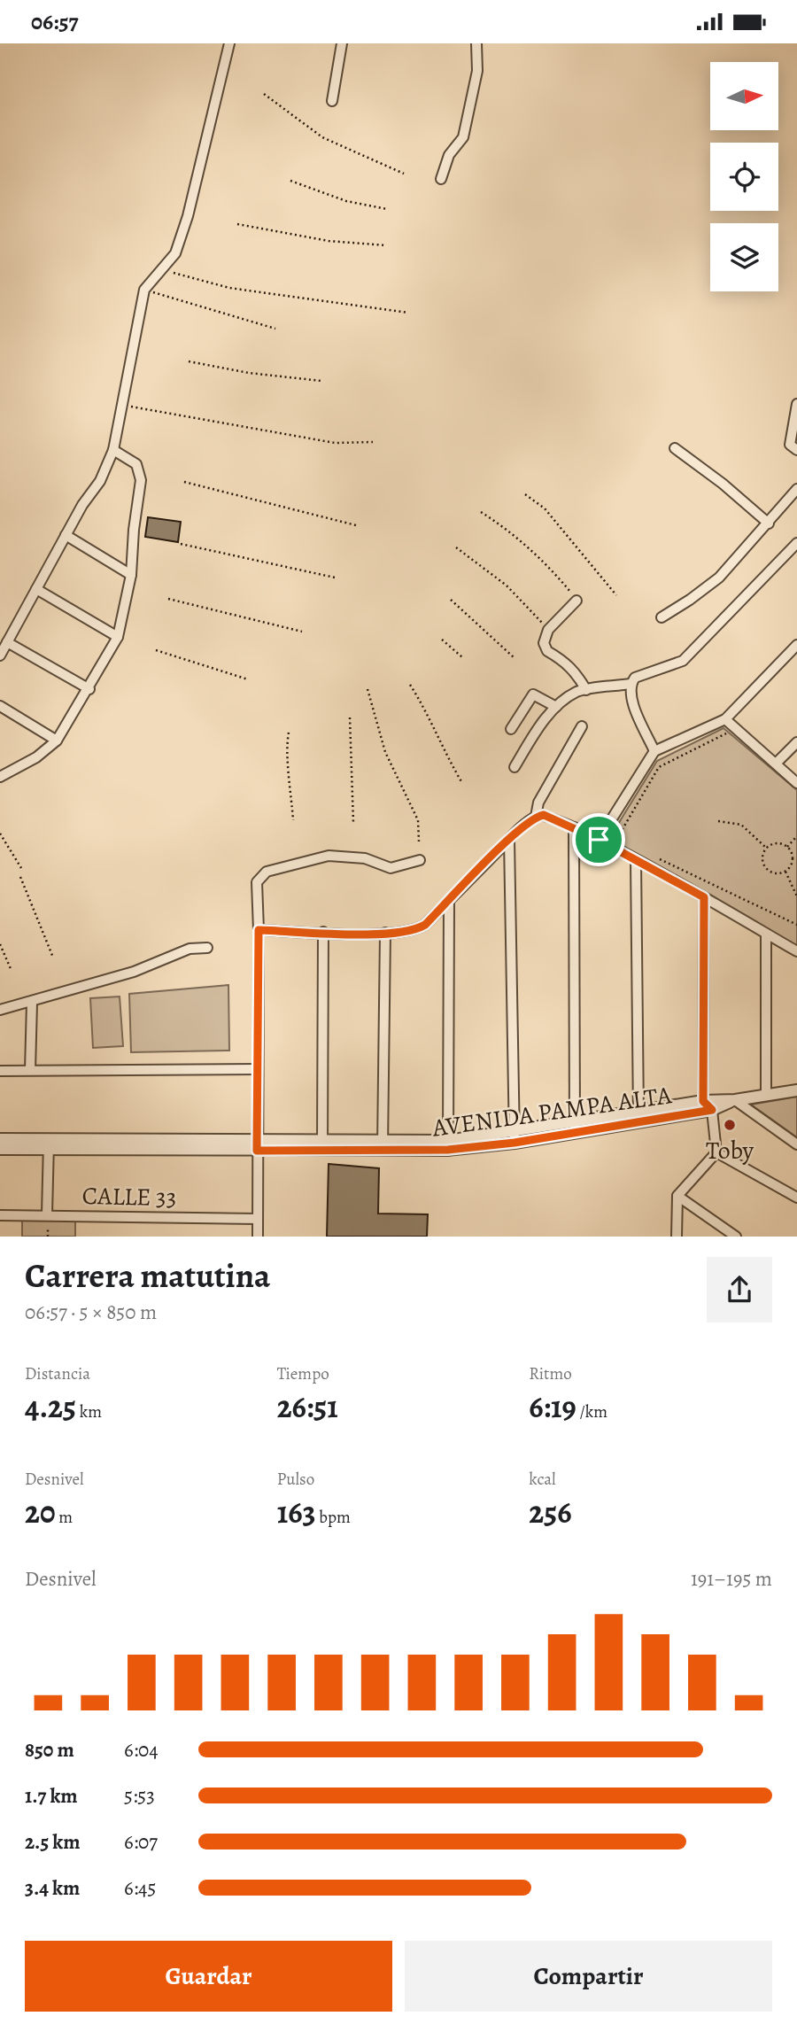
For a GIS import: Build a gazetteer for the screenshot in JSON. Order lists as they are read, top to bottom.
{
  "streets": {
    "street": ["AVENIDA PAMPA ALTA", "CALLE 33"]
  },
  "places": ["Toby"],
  "north": "right",
  "page": {
    "status": "06:57",
    "heading": ["Carrera matutina", "06:57 · 5 × 850 m"],
    "stats": [
      ["Distancia", "4.25 km"],
      ["Tiempo", "26:51"],
      ["Ritmo", "6:19 /km"],
      ["Desnivel", "20 m"],
      ["Pulso", "163 bpm"],
      ["kcal", "256"]
    ],
    "chart": ["Desnivel", "191–195 m"],
    "list": [
      {
        "name": "850 m",
        "note": "6:04"
      },
      {
        "name": "1.7 km",
        "note": "5:53"
      },
      {
        "name": "2.5 km",
        "note": "6:07"
      },
      {
        "name": "3.4 km",
        "note": "6:45"
      }
    ],
    "buttons": ["Guardar", "Compartir"]
  }
}
